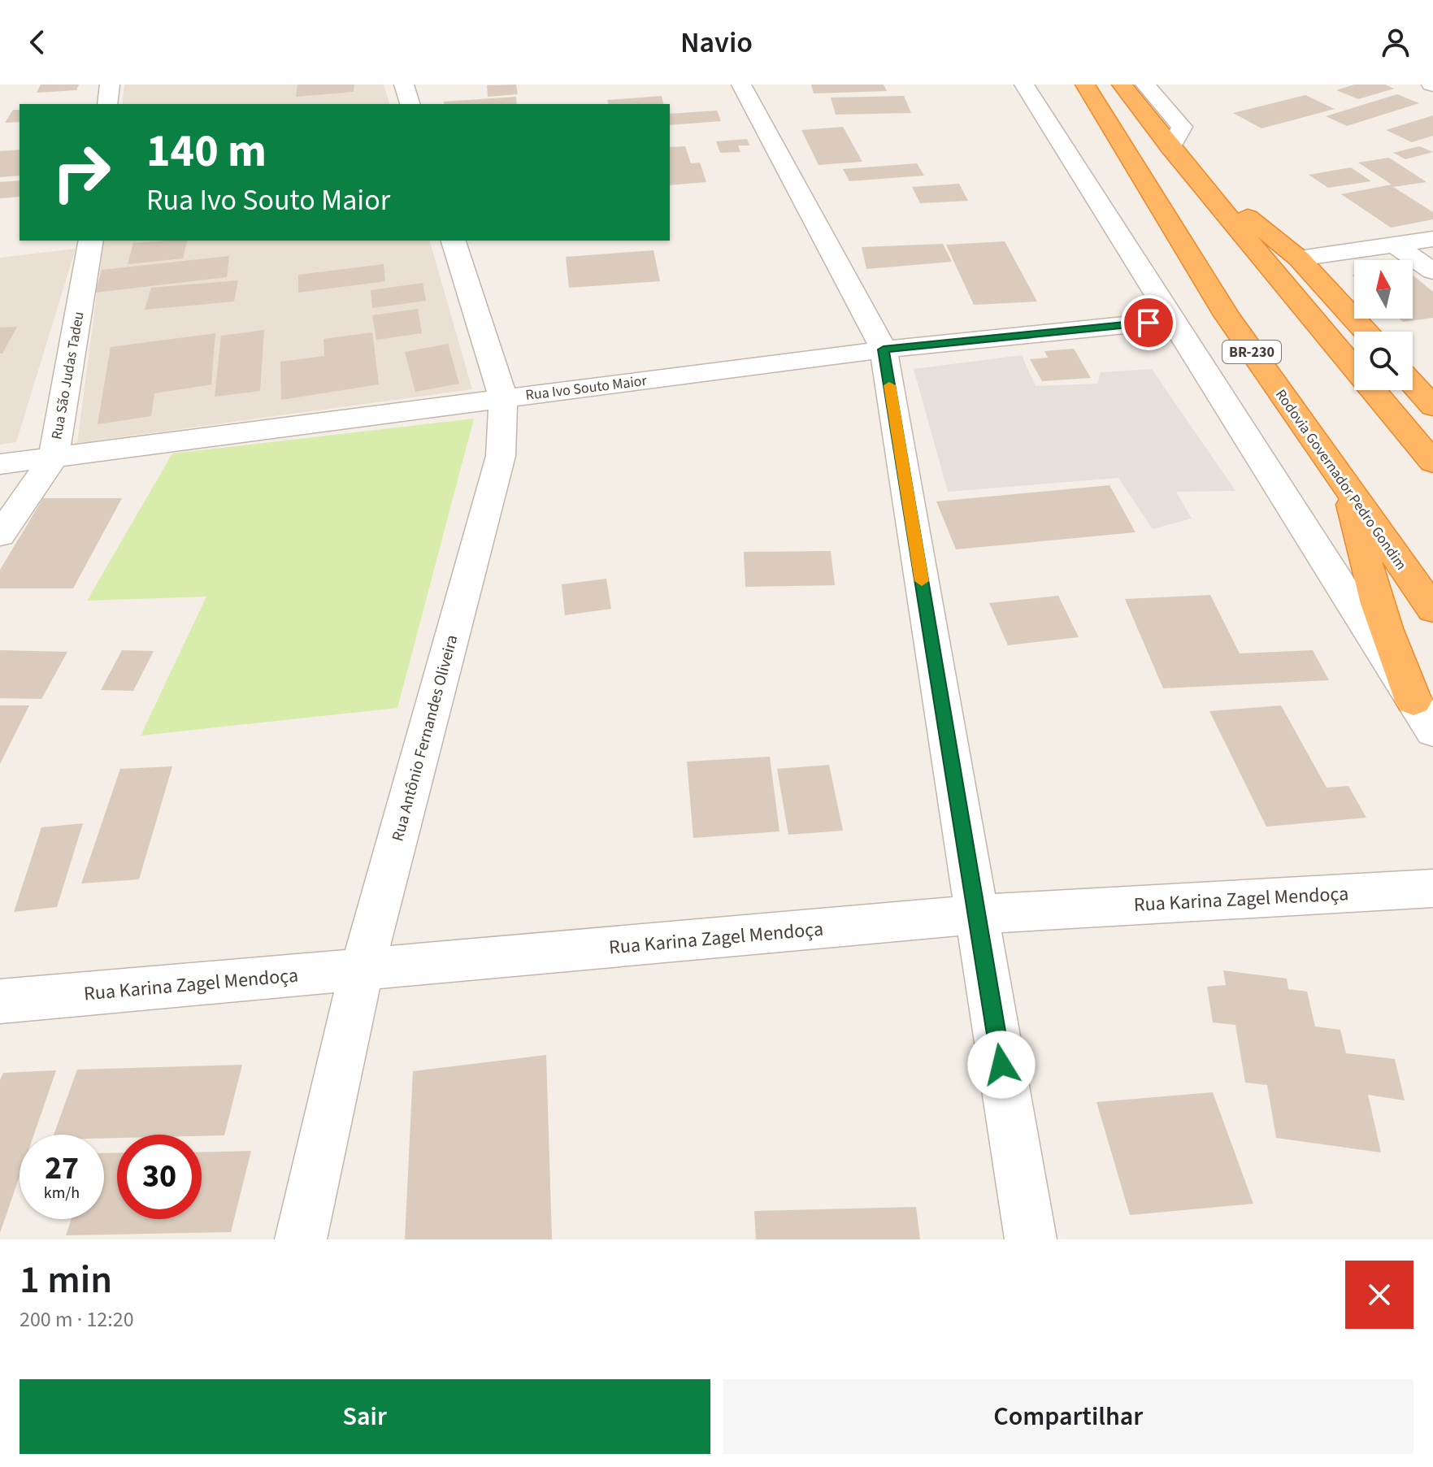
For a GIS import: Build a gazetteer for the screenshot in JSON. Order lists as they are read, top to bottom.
{
  "streets": {
    "highway": ["BR-230", "Rodovia Governador Pedro Gondim"],
    "street": [
      "Rua São Judas Tadeu",
      "Rua Ivo Souto Maior",
      "Rua Antônio Fernandes Oliveira",
      "Rua Karina Zagel Mendoça"
    ]
  },
  "crossings": [
    ["Rua São Judas Tadeu", "Rua Ivo Souto Maior"],
    ["Rua Ivo Souto Maior", "Rua Antônio Fernandes Oliveira"],
    ["Rua Antônio Fernandes Oliveira", "Rua Karina Zagel Mendoça"]
  ],
  "north": "top",
  "page": {
    "header": "Navio",
    "turn": ["140 m", "Rua Ivo Souto Maior"],
    "speed": "27 km/h",
    "limit": "30",
    "heading": ["1 min", "200 m · 12:20"],
    "buttons": ["Sair", "Compartilhar"]
  }
}
